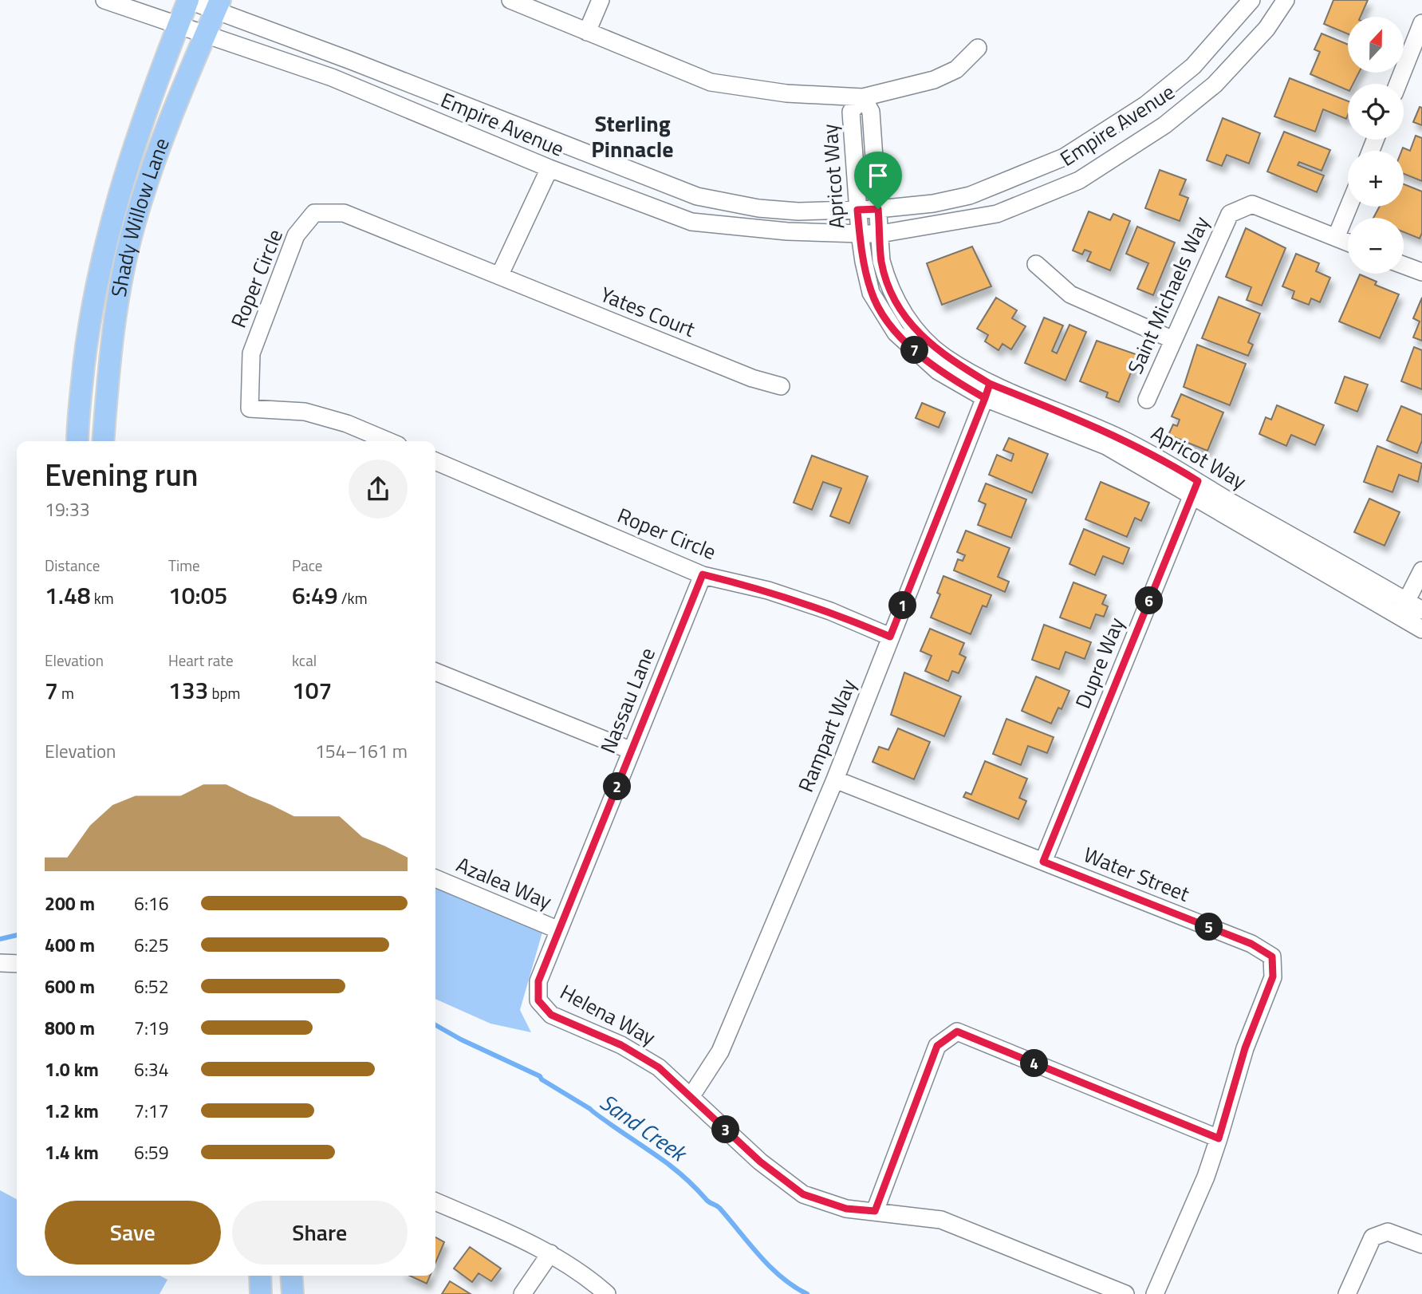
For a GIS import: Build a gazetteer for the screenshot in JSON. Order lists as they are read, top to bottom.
{
  "streets": {
    "main road": ["Shady Willow Lane"],
    "street": [
      "Empire Avenue",
      "Apricot Way",
      "Roper Circle",
      "Saint Michaels Way",
      "Yates Court",
      "Dupre Way",
      "Nassau Lane",
      "Rampart Way",
      "Water Street",
      "Azalea Way",
      "Helena Way"
    ]
  },
  "crossings": [
    ["Empire Avenue", "Apricot Way"],
    ["Empire Avenue", "Shady Willow Lane"],
    ["Apricot Way", "Dupre Way"],
    ["Apricot Way", "Rampart Way"],
    ["Roper Circle", "Yates Court"],
    ["Roper Circle", "Nassau Lane"],
    ["Roper Circle", "Rampart Way"],
    ["Dupre Way", "Water Street"],
    ["Nassau Lane", "Azalea Way"],
    ["Nassau Lane", "Helena Way"],
    ["Rampart Way", "Water Street"],
    ["Rampart Way", "Helena Way"]
  ],
  "districts": ["Sterling Pinnacle"],
  "water": ["Sand Creek"],
  "north": "top",
  "page": {
    "map_buttons": ["+", "−"],
    "pins": [
      "7",
      "6",
      "1",
      "2",
      "5",
      "4",
      "3"
    ],
    "heading": ["Evening run", "19:33"],
    "stats": [
      ["Distance", "1.48 km"],
      ["Time", "10:05"],
      ["Pace", "6:49 /km"],
      ["Elevation", "7 m"],
      ["Heart rate", "133 bpm"],
      ["kcal", "107"]
    ],
    "chart": ["Elevation", "154–161 m"],
    "list": [
      {
        "name": "200 m",
        "note": "6:16"
      },
      {
        "name": "400 m",
        "note": "6:25"
      },
      {
        "name": "600 m",
        "note": "6:52"
      },
      {
        "name": "800 m",
        "note": "7:19"
      },
      {
        "name": "1.0 km",
        "note": "6:34"
      },
      {
        "name": "1.2 km",
        "note": "7:17"
      },
      {
        "name": "1.4 km",
        "note": "6:59"
      }
    ],
    "buttons": ["Save", "Share"]
  }
}
